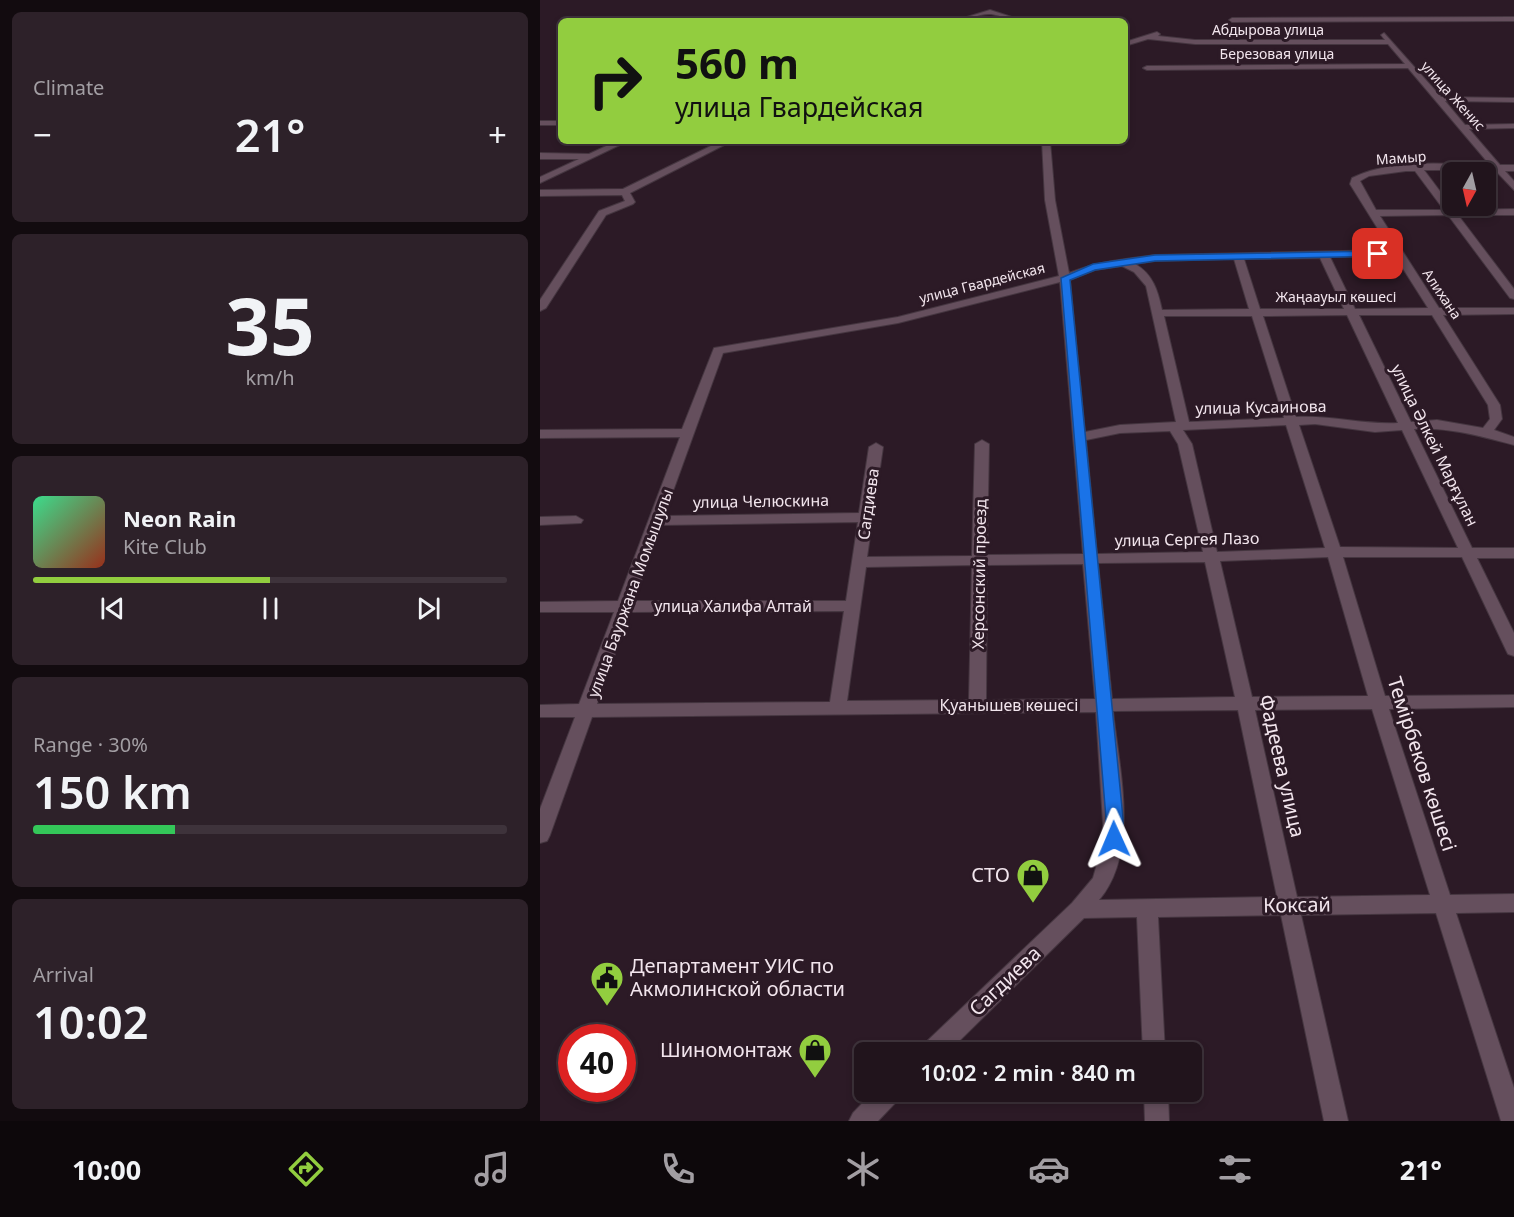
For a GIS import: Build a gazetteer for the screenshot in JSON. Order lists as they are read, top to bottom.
{
  "streets": {
    "street": [
      "Абдырова улица",
      "Березовая улица",
      "улица Женис",
      "Мамыр",
      "улица Гвардейская",
      "Алихана",
      "Жаңаауыл көшесі",
      "улица Кусаинова",
      "улица Әлкей Марғұлан",
      "улица Челюскина",
      "Сагдиева",
      "улица Сергея Лазо",
      "Херсонский проезд",
      "улица Бауржана Момышулы",
      "улица Халифа Алтай",
      "Қуанышев көшесі",
      "Темірбеков көшесі",
      "Фадеева улица",
      "Коксай"
    ]
  },
  "crossings": [
    ["Абдырова улица", "улица Женис"],
    ["Березовая улица", "улица Женис"],
    ["улица Женис", "Мамыр"],
    ["Мамыр", "Алихана"],
    ["улица Гвардейская", "Алихана"],
    ["улица Гвардейская", "улица Әлкей Марғұлан"],
    ["улица Гвардейская", "Сагдиева"],
    ["улица Гвардейская", "улица Бауржана Момышулы"],
    ["улица Гвардейская", "Темірбеков көшесі"],
    ["улица Гвардейская", "Фадеева улица"],
    ["Алихана", "Жаңаауыл көшесі"],
    ["Алихана", "улица Кусаинова"],
    ["Жаңаауыл көшесі", "улица Әлкей Марғұлан"],
    ["Жаңаауыл көшесі", "Темірбеков көшесі"],
    ["Жаңаауыл көшесі", "Фадеева улица"],
    ["улица Кусаинова", "улица Әлкей Марғұлан"],
    ["улица Кусаинова", "Сагдиева"],
    ["улица Кусаинова", "Темірбеков көшесі"],
    ["улица Кусаинова", "Фадеева улица"],
    ["улица Әлкей Марғұлан", "улица Сергея Лазо"],
    ["улица Челюскина", "Сагдиева"],
    ["улица Челюскина", "улица Бауржана Момышулы"],
    ["Сагдиева", "улица Сергея Лазо"],
    ["Сагдиева", "улица Халифа Алтай"],
    ["Сагдиева", "Қуанышев көшесі"],
    ["Сагдиева", "Коксай"],
    ["улица Сергея Лазо", "Херсонский проезд"],
    ["улица Сергея Лазо", "Темірбеков көшесі"],
    ["улица Сергея Лазо", "Фадеева улица"],
    ["Херсонский проезд", "Қуанышев көшесі"],
    ["улица Бауржана Момышулы", "улица Халифа Алтай"],
    ["улица Бауржана Момышулы", "Қуанышев көшесі"],
    ["Қуанышев көшесі", "Темірбеков көшесі"],
    ["Қуанышев көшесі", "Фадеева улица"],
    ["Темірбеков көшесі", "Коксай"],
    ["Фадеева улица", "Коксай"]
  ],
  "places": {
    "shop": ["СТО", "Шиномонтаж"],
    "public building": ["Департамент УИС по Акмолинской области"]
  },
  "north": "bottom",
  "page": {
    "tile": [
      "Climate",
      ["35", "km/h"],
      ["Range · 30%", "150 km"],
      ["Arrival", "10:02"]
    ],
    "turn": ["560 m", "улица Гвардейская"],
    "heat": ["−", "21°", "+"],
    "song": ["Neon Rain", "Kite Club"],
    "limit": "40",
    "trip": "10:02 · 2 min · 840 m",
    "tabs": ["10:00", "21°"]
  }
}
